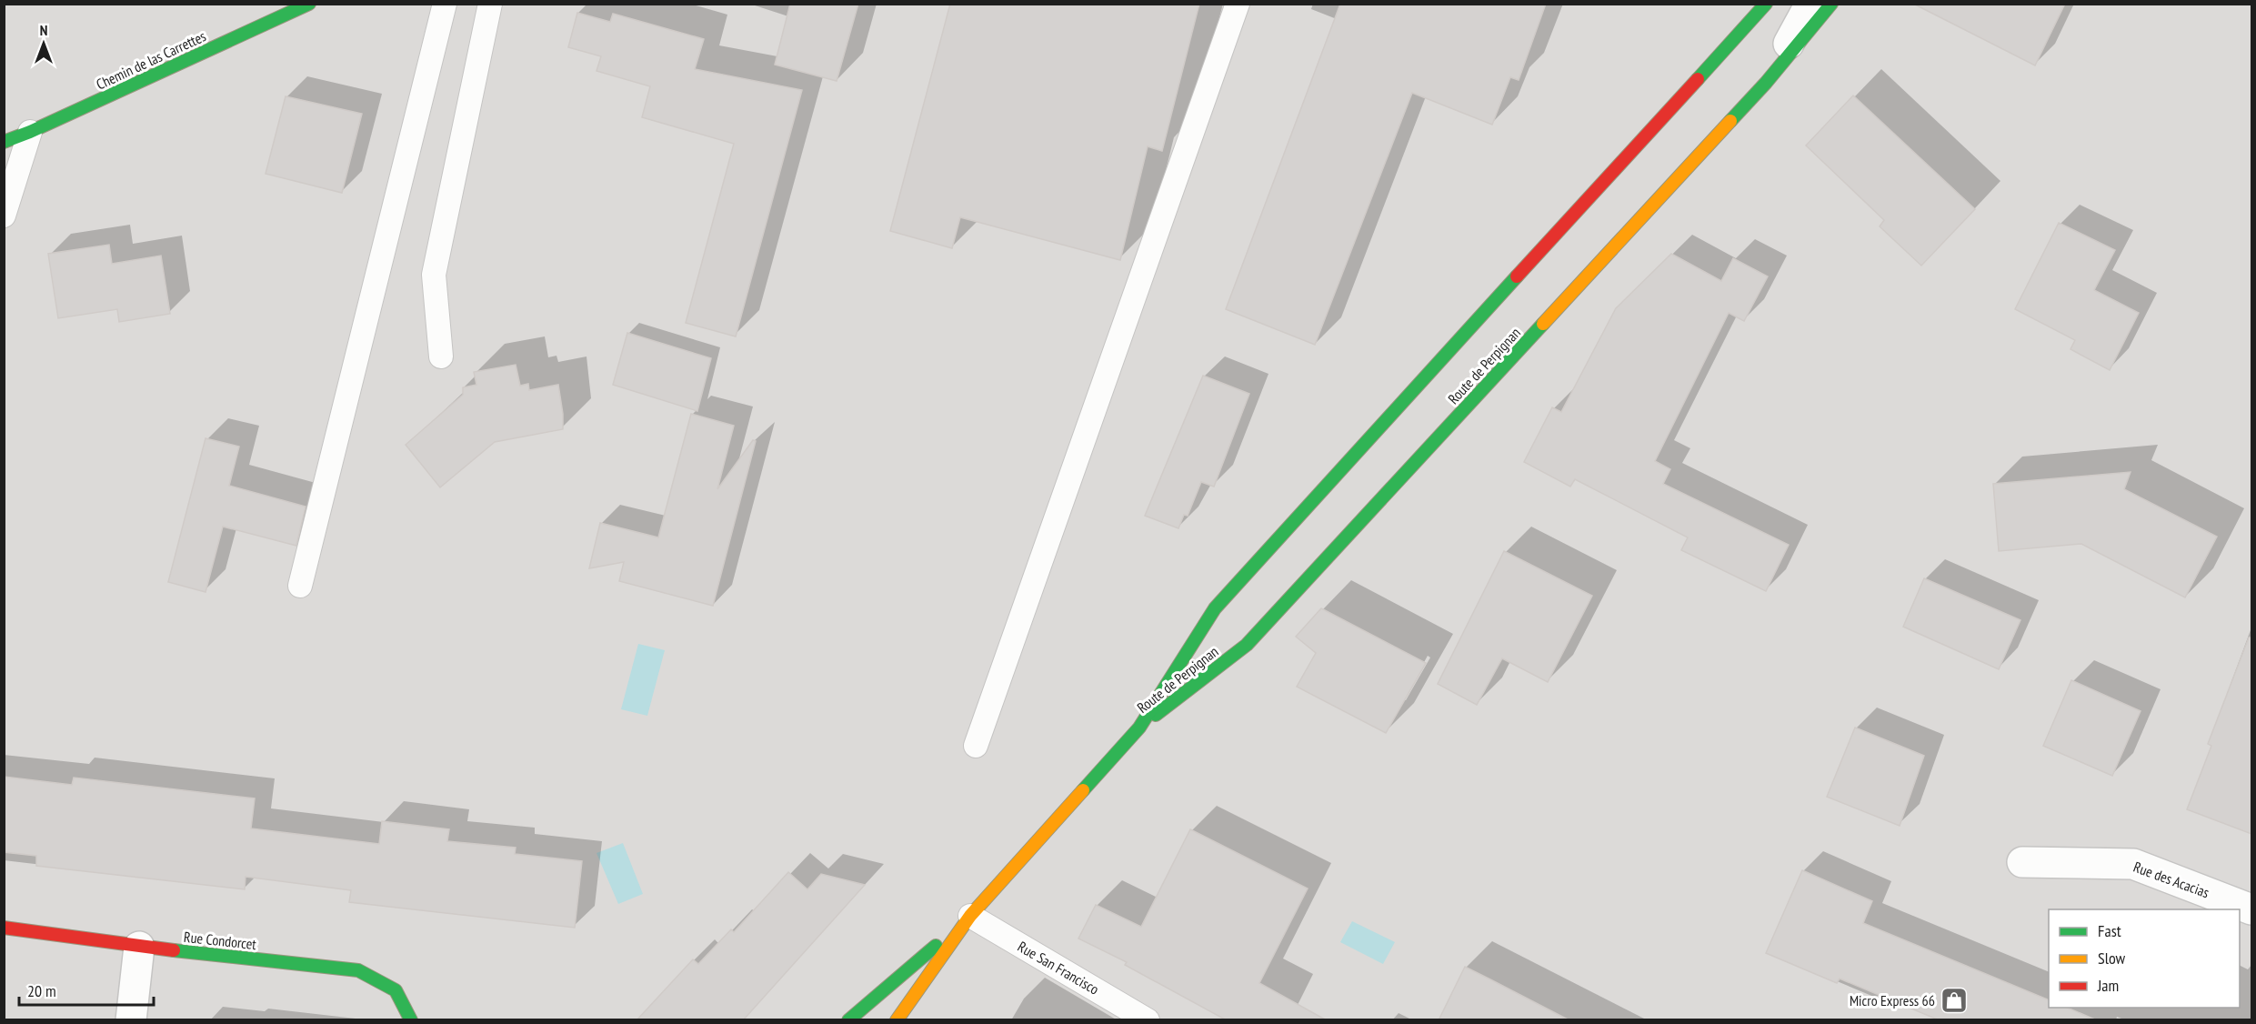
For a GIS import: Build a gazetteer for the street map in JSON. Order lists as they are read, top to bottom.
{
  "streets": {
    "main road": ["Chemin de las Carrettes", "Route de Perpignan", "Rue Condorcet"],
    "street": ["Rue des Acacias"],
    "lane": ["Rue San Francisco"]
  },
  "crossings": [
    ["Route de Perpignan", "Rue San Francisco"]
  ],
  "places": {
    "shop": ["Micro Express 66"]
  },
  "legend": ["Fast", "Slow", "Jam"],
  "scale_bar": "20 m",
  "north": "top"
}
